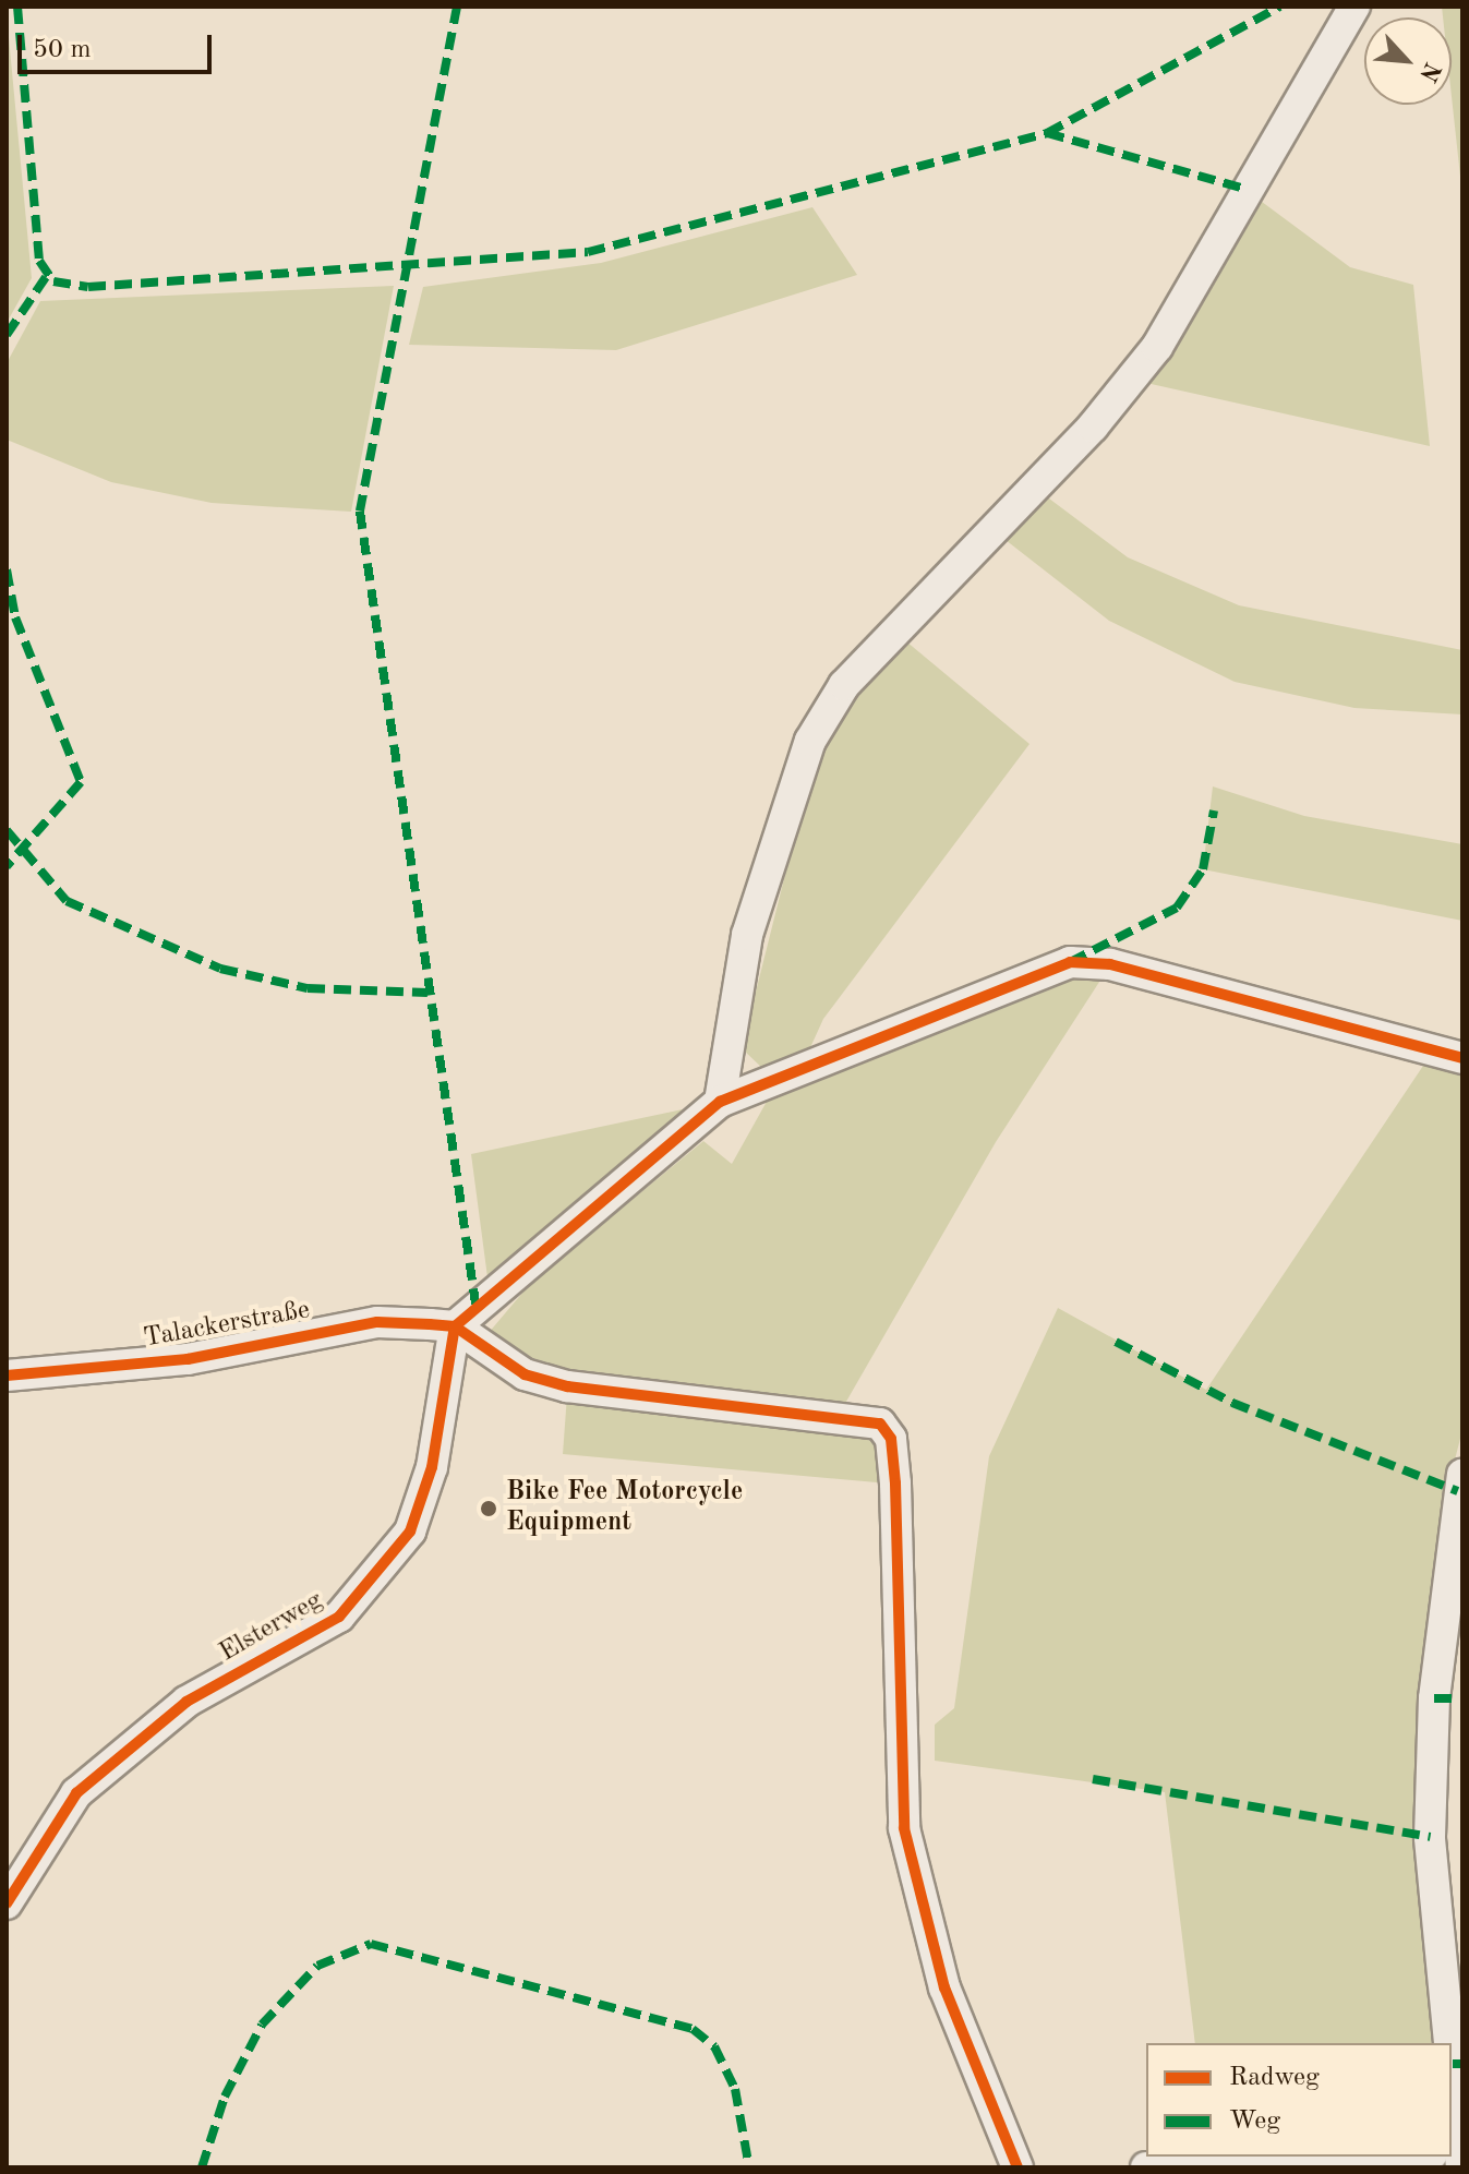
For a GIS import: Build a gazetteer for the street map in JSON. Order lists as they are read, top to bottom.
{
  "streets": {
    "street": ["Talackerstraße", "Elsterweg"]
  },
  "crossings": [
    ["Talackerstraße", "Elsterweg"]
  ],
  "places": ["Bike Fee Motorcycle Equipment"],
  "legend": ["Radweg", "Weg"],
  "scale_bar": "50 m",
  "north": "bottom right"
}
